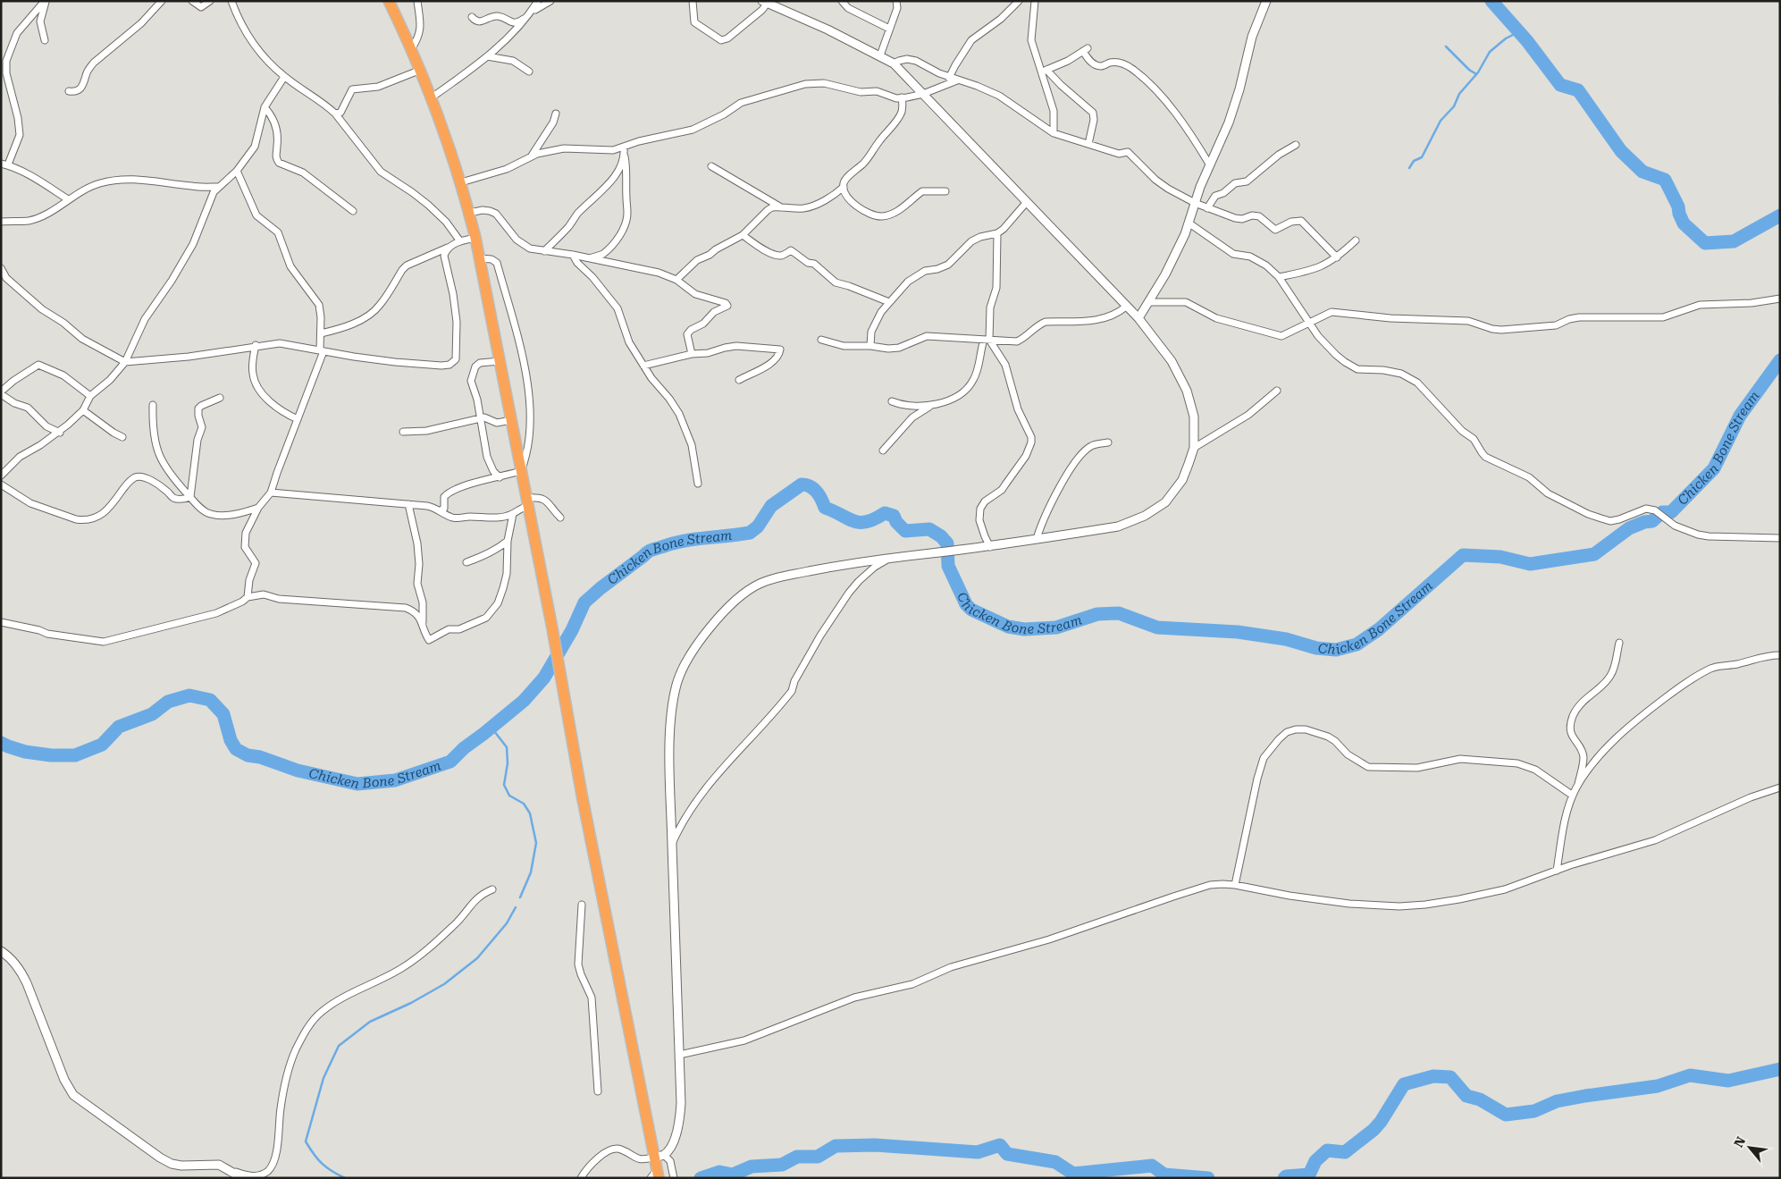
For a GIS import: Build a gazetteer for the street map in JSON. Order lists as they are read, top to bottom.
{
  "water": ["Chicken Bone Stream"],
  "north": "top left"
}
